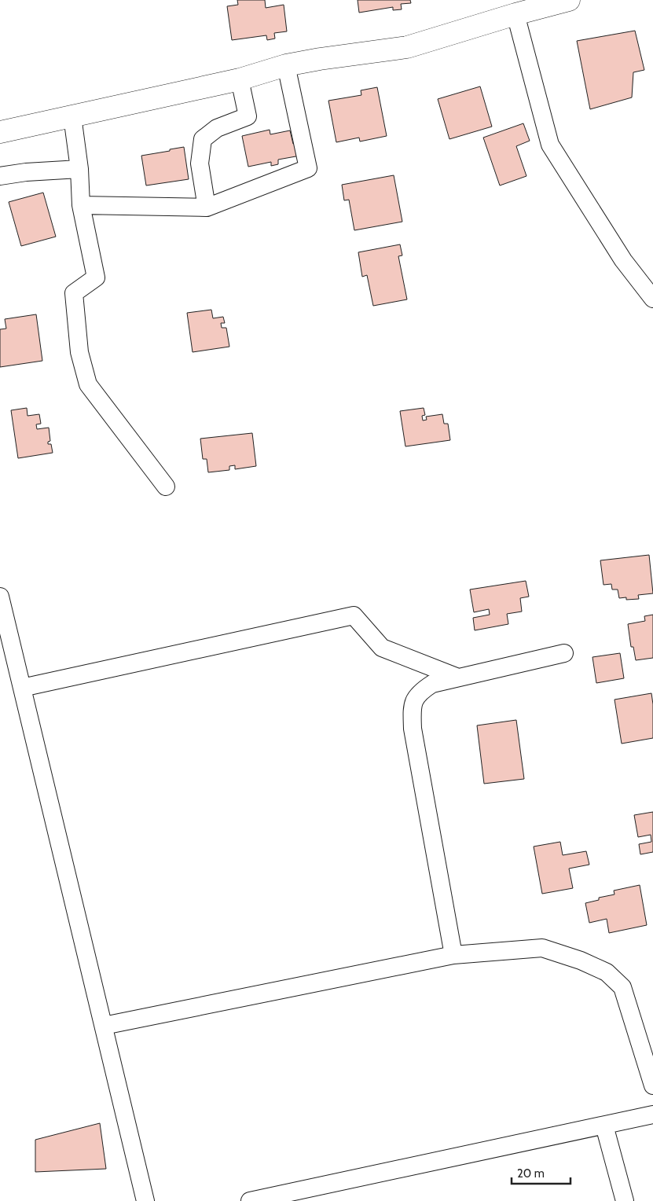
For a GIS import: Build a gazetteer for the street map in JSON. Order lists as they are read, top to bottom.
{
  "scale_bar": "20 m"
}
